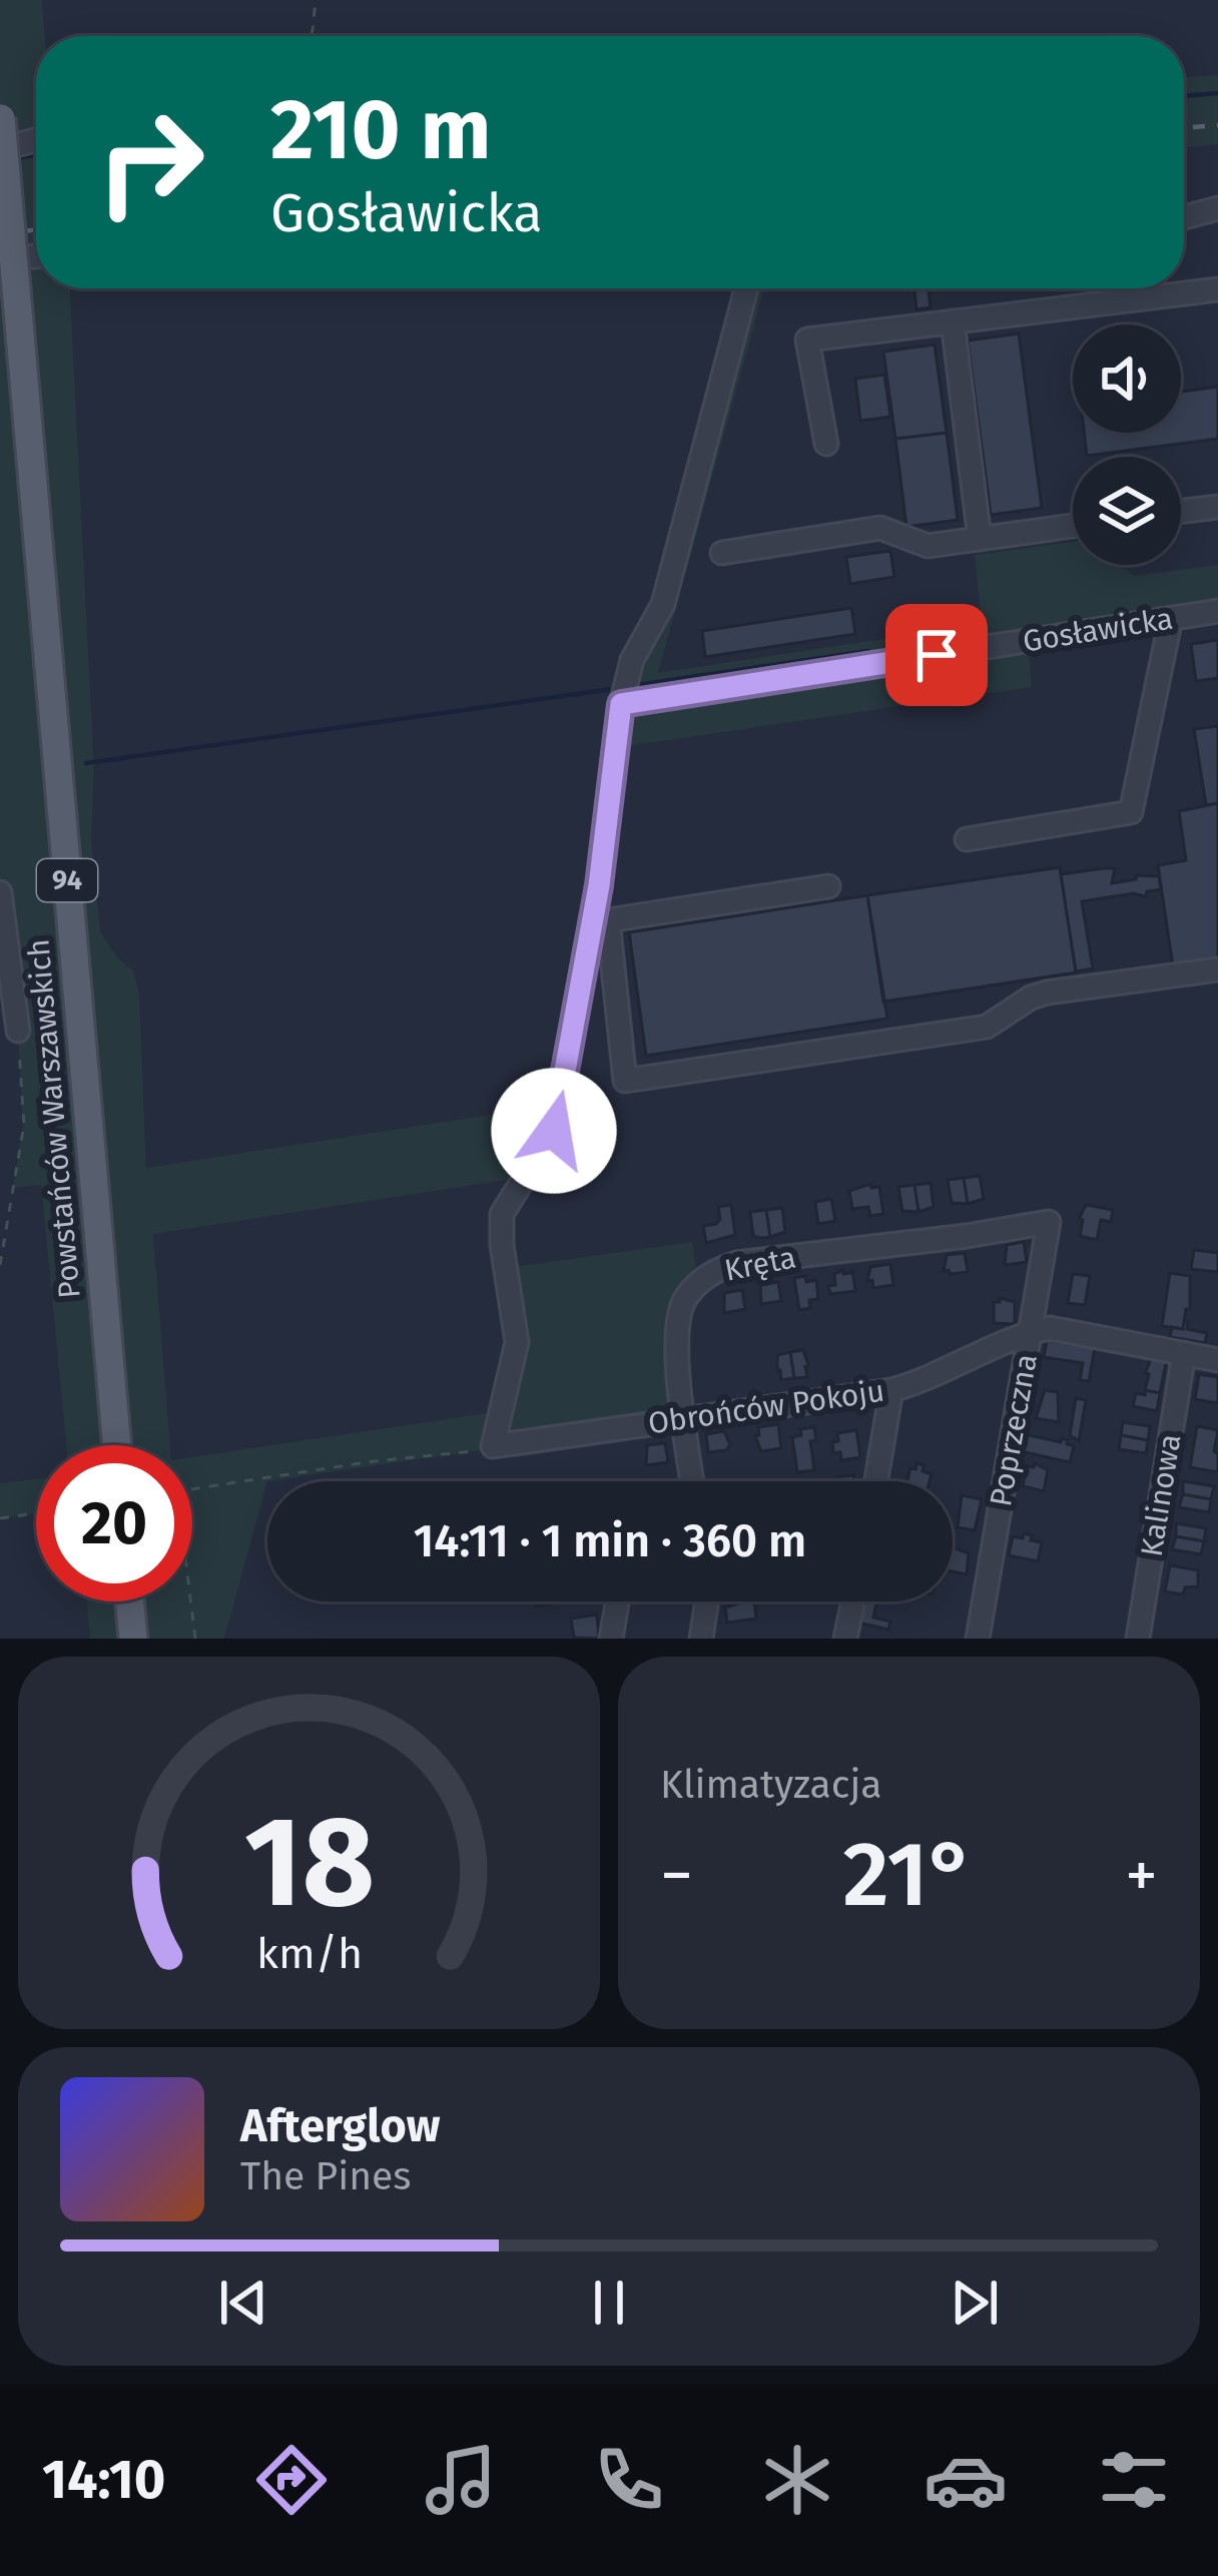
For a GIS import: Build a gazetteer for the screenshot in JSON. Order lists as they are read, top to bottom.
{
  "streets": {
    "main road": ["94", "Powstańców Warszawskich"],
    "street": [
      "Gosławicka",
      "Kręta",
      "Obrońców Pokoju",
      "Poprzeczna",
      "Kalinowa"
    ]
  },
  "crossings": [
    ["Kręta", "Obrońców Pokoju"],
    ["Kręta", "Poprzeczna"],
    ["Obrońców Pokoju", "Poprzeczna"]
  ],
  "page": {
    "turn": ["210 m", "Gosławicka"],
    "limit": "20",
    "trip": "14:11 · 1 min · 360 m",
    "tile": "Klimatyzacja",
    "heat": ["−", "21°", "+"],
    "song": ["Afterglow", "The Pines"],
    "tabs": "14:10",
    "gauge": ["18", "km/h"]
  }
}
